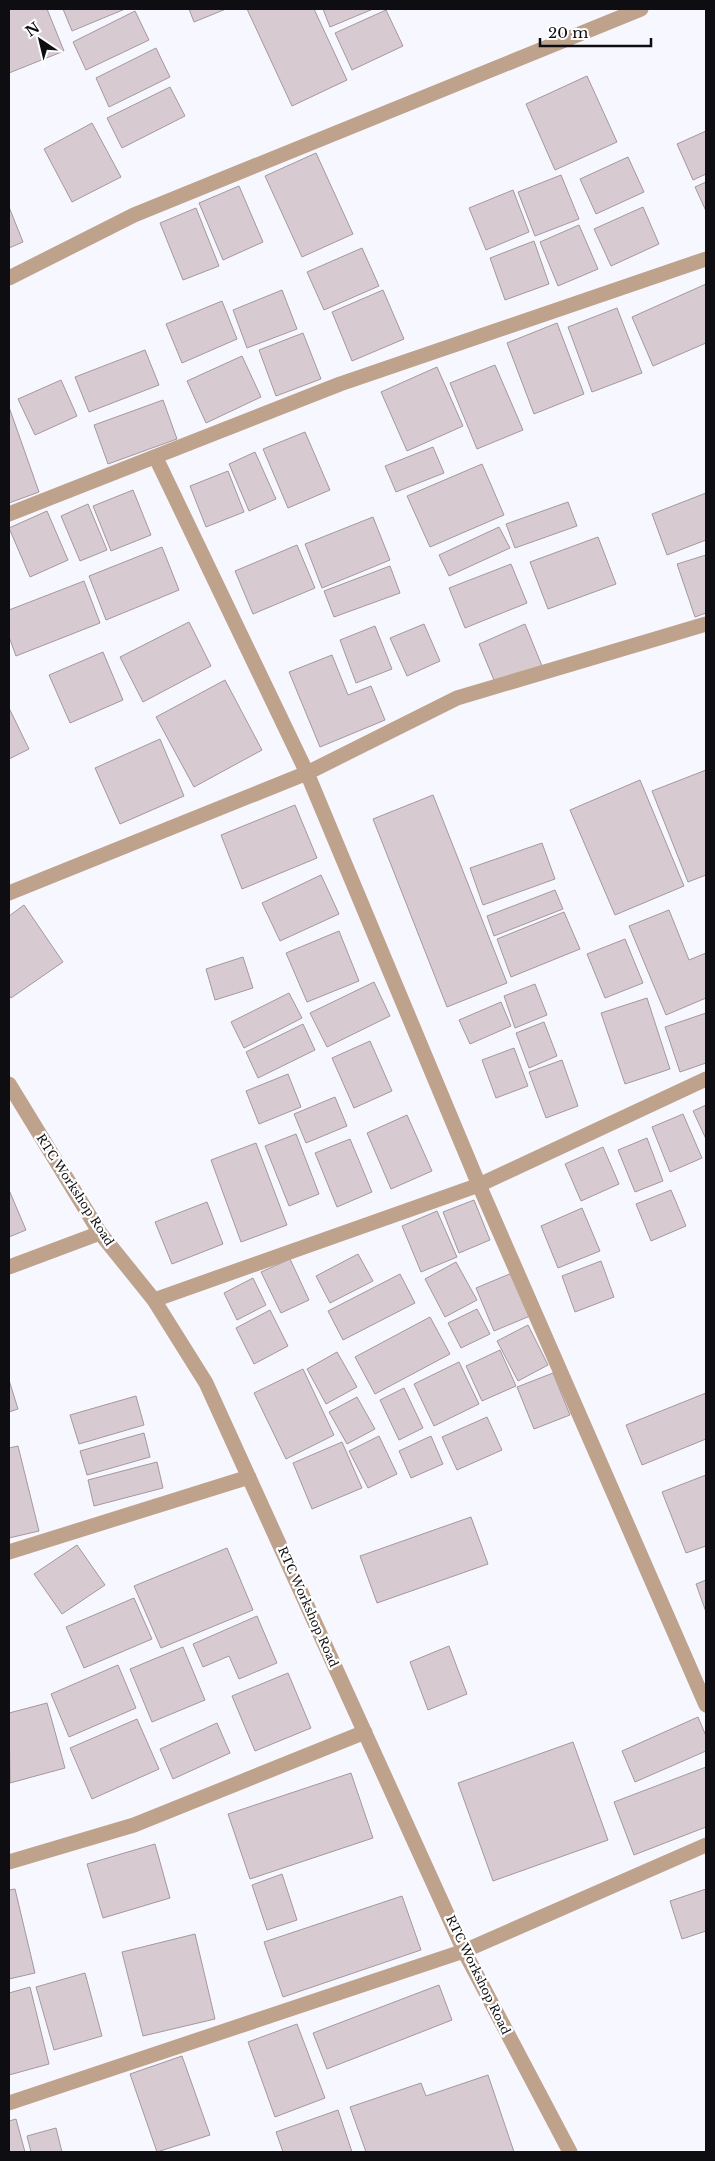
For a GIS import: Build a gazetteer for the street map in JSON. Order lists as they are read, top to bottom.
{
  "streets": {
    "street": ["RTC Workshop Road"]
  },
  "scale_bar": "20 m",
  "north": "top left"
}
